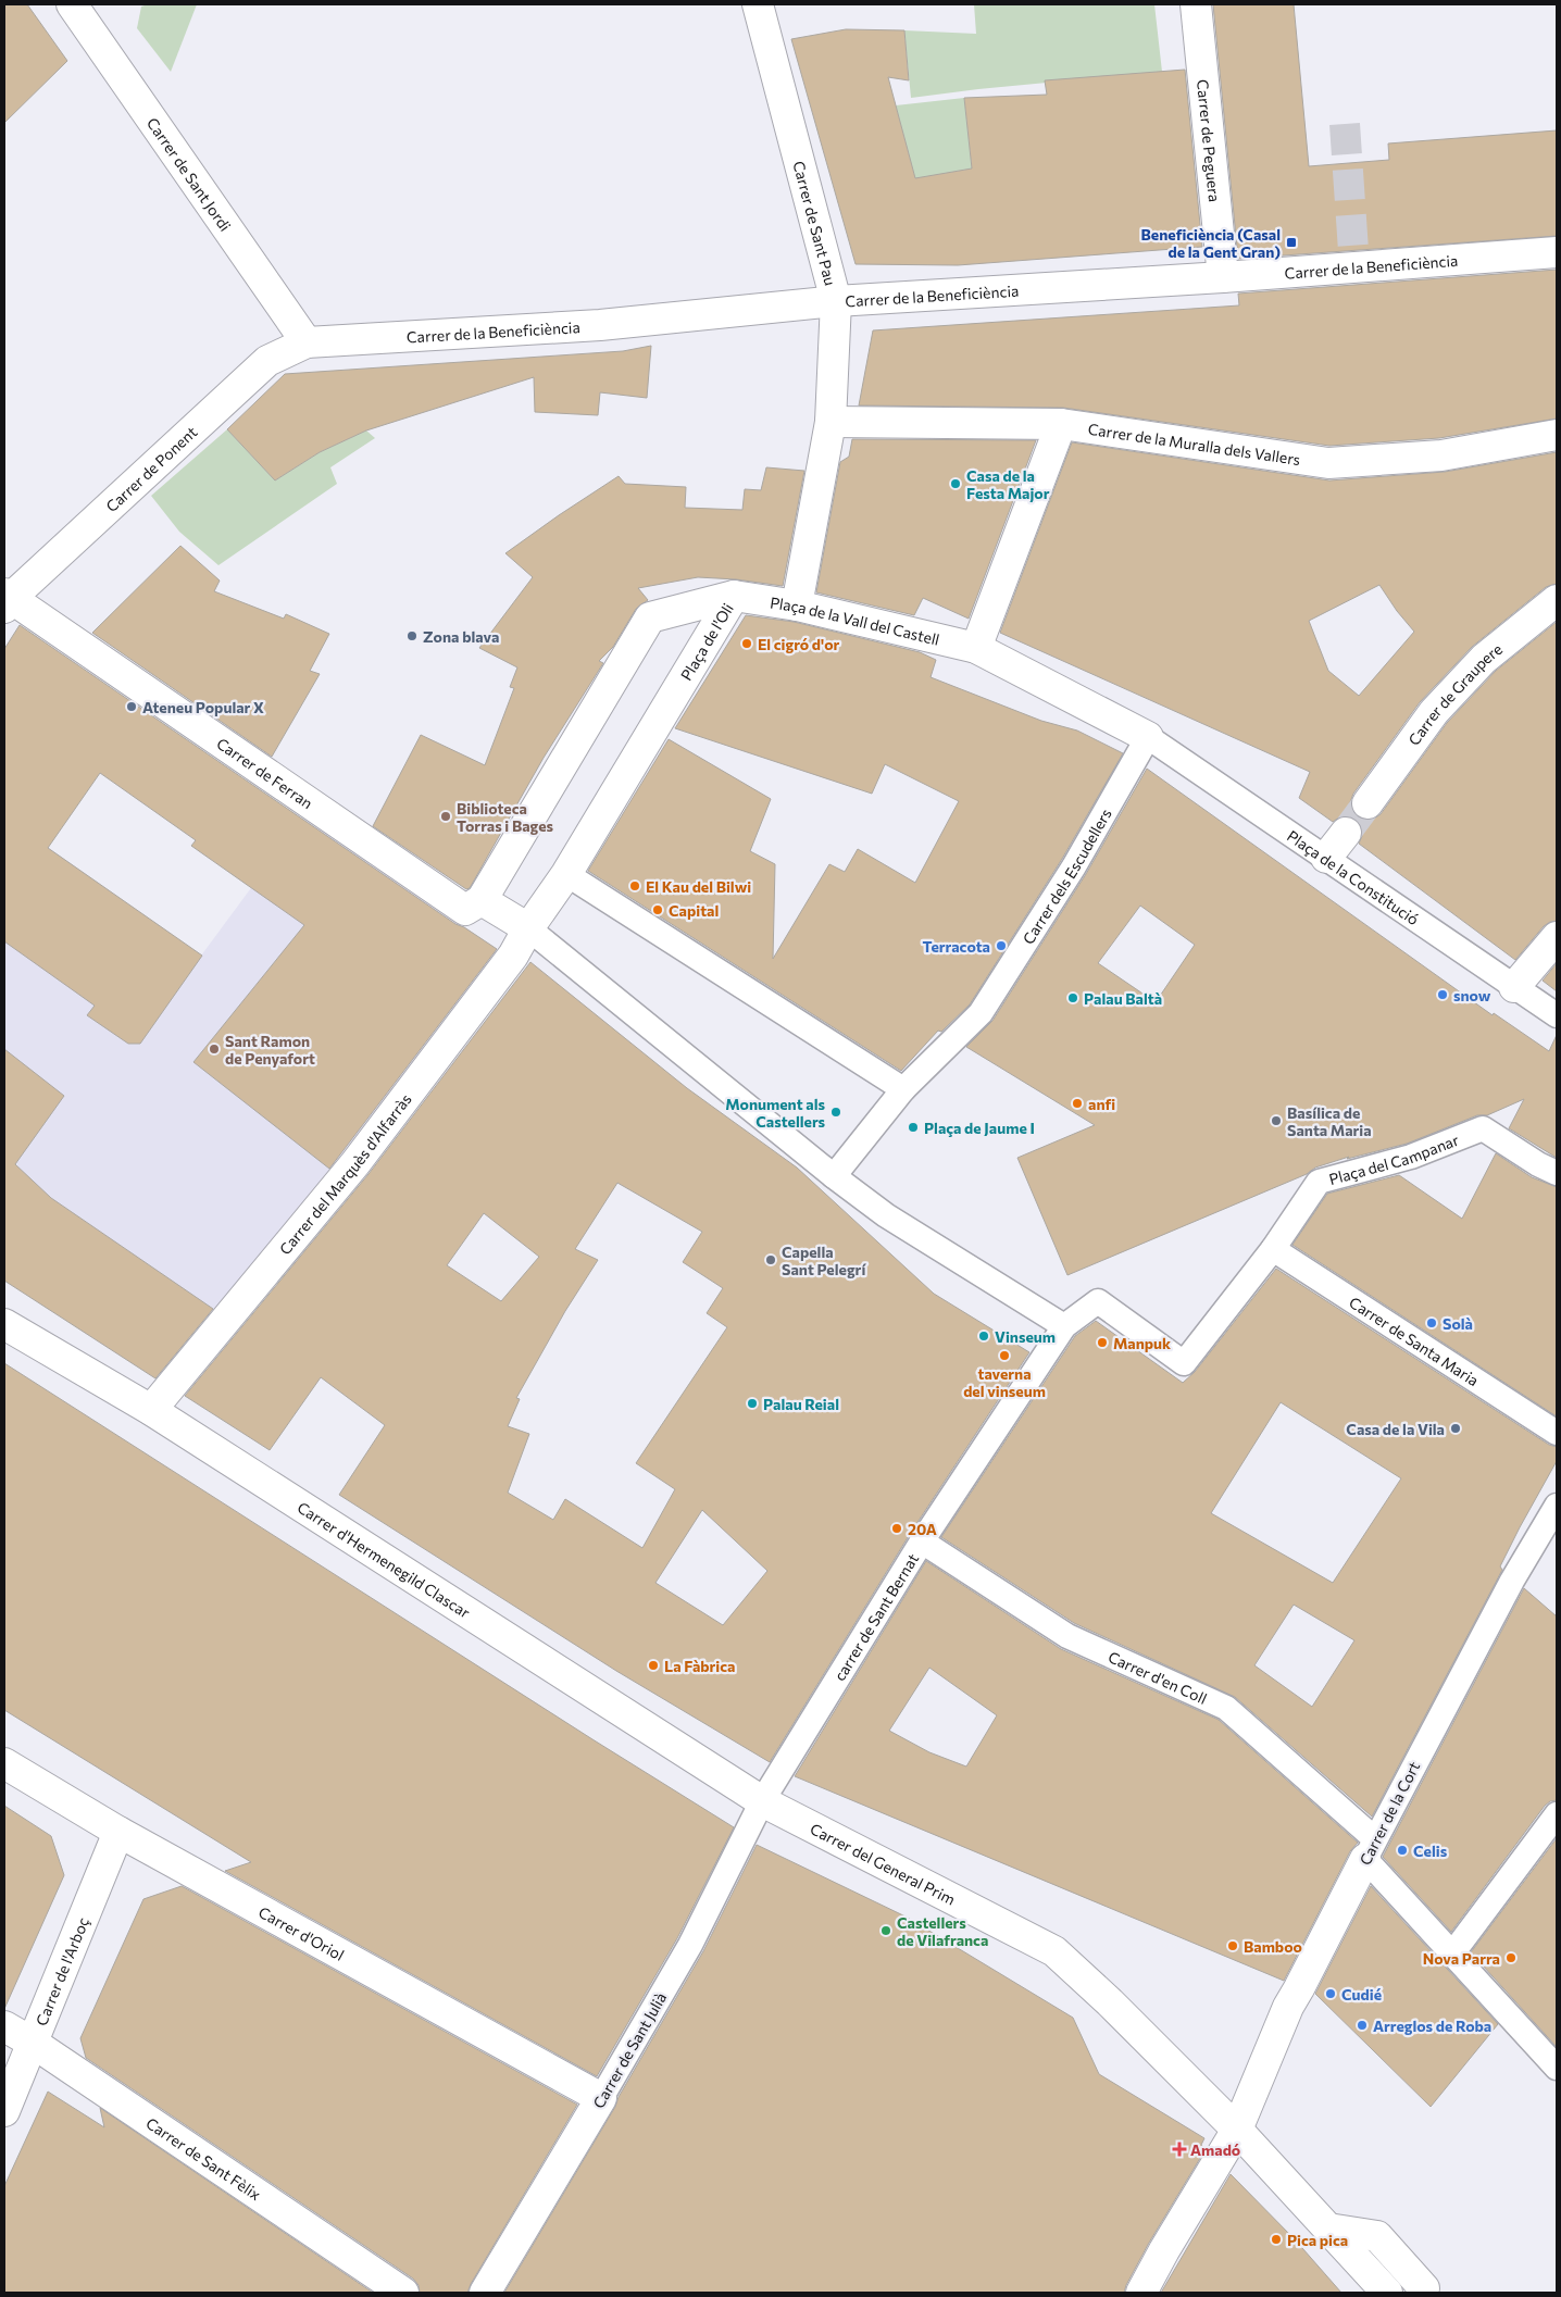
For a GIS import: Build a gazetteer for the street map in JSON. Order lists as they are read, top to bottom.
{
  "streets": {
    "street": [
      "Carrer de Peguera",
      "Carrer de Sant Jordi",
      "Carrer de Sant Pau",
      "Carrer de la Beneficiència",
      "Carrer de la Muralla dels Vallers",
      "Carrer de Ponent",
      "Plaça de la Vall del Castell",
      "Plaça de l'Oli",
      "Carrer de Graupere",
      "Carrer de Ferran",
      "Carrer dels Escudellers",
      "Plaça de la Constitució",
      "Plaça del Campanar",
      "Carrer del Marquès d'Alfarràs",
      "Carrer de Santa Maria",
      "Carrer d'Hermenegild Clascar",
      "carrer de Sant Bernat",
      "Carrer d'en Coll",
      "Carrer de la Cort",
      "Carrer del General Prim",
      "Carrer d'Oriol",
      "Carrer de l'Arboç",
      "Carrer de Sant Julià",
      "Carrer de Sant Fèlix"
    ]
  },
  "crossings": [
    ["Carrer de Peguera", "Carrer de la Beneficiència"],
    ["Carrer de Sant Jordi", "Carrer de la Beneficiència"],
    ["Carrer de Sant Jordi", "Carrer de Ponent"],
    ["Carrer de Sant Pau", "Carrer de la Beneficiència"],
    ["Carrer de Sant Pau", "Carrer de la Muralla dels Vallers"],
    ["Carrer de Sant Pau", "Plaça de la Vall del Castell"],
    ["Carrer de la Beneficiència", "Carrer de Ponent"],
    ["Carrer de Ponent", "Carrer de Ferran"],
    ["Plaça de la Vall del Castell", "Plaça de l'Oli"],
    ["Plaça de la Vall del Castell", "Carrer dels Escudellers"],
    ["Plaça de la Vall del Castell", "Plaça de la Constitució"],
    ["Plaça de l'Oli", "Carrer de Ferran"],
    ["Plaça de l'Oli", "Carrer del Marquès d'Alfarràs"],
    ["Carrer dels Escudellers", "Plaça de la Constitució"],
    ["Plaça del Campanar", "Carrer de Santa Maria"],
    ["Plaça del Campanar", "carrer de Sant Bernat"],
    ["Carrer del Marquès d'Alfarràs", "Carrer d'Hermenegild Clascar"],
    ["Carrer d'Hermenegild Clascar", "carrer de Sant Bernat"],
    ["Carrer d'Hermenegild Clascar", "Carrer del General Prim"],
    ["Carrer d'Hermenegild Clascar", "Carrer de Sant Julià"],
    ["carrer de Sant Bernat", "Carrer d'en Coll"],
    ["carrer de Sant Bernat", "Carrer del General Prim"],
    ["carrer de Sant Bernat", "Carrer de Sant Julià"],
    ["Carrer d'en Coll", "Carrer de la Cort"],
    ["Carrer de la Cort", "Carrer del General Prim"],
    ["Carrer del General Prim", "Carrer de Sant Julià"],
    ["Carrer d'Oriol", "Carrer de l'Arboç"],
    ["Carrer d'Oriol", "Carrer de Sant Julià"],
    ["Carrer de l'Arboç", "Carrer de Sant Fèlix"]
  ],
  "places": {
    "transit": ["Beneficiència (Casal de la Gent Gran)"],
    "other": [
      "Casa de la Festa Major",
      "Zona blava",
      "El cigró d'or",
      "Ateneu Popular X",
      "Biblioteca Torras i Bages",
      "El Kau del Bilwi",
      "Capital",
      "Terracota",
      "snow",
      "Palau Baltà",
      "Sant Ramon de Penyafort",
      "anfi",
      "Monument als Castellers",
      "Basílica de Santa Maria",
      "Plaça de Jaume I",
      "Capella Sant Pelegrí",
      "Solà",
      "Vinseum",
      "Manpuk",
      "taverna del vinseum",
      "Palau Reial",
      "Casa de la Vila",
      "20A",
      "La Fàbrica",
      "Celis",
      "Castellers de Vilafranca",
      "Bamboo",
      "Nova Parra",
      "Cudié",
      "Arreglos de Roba",
      "Pica pica"
    ],
    "health": ["Amadó"]
  }
}
